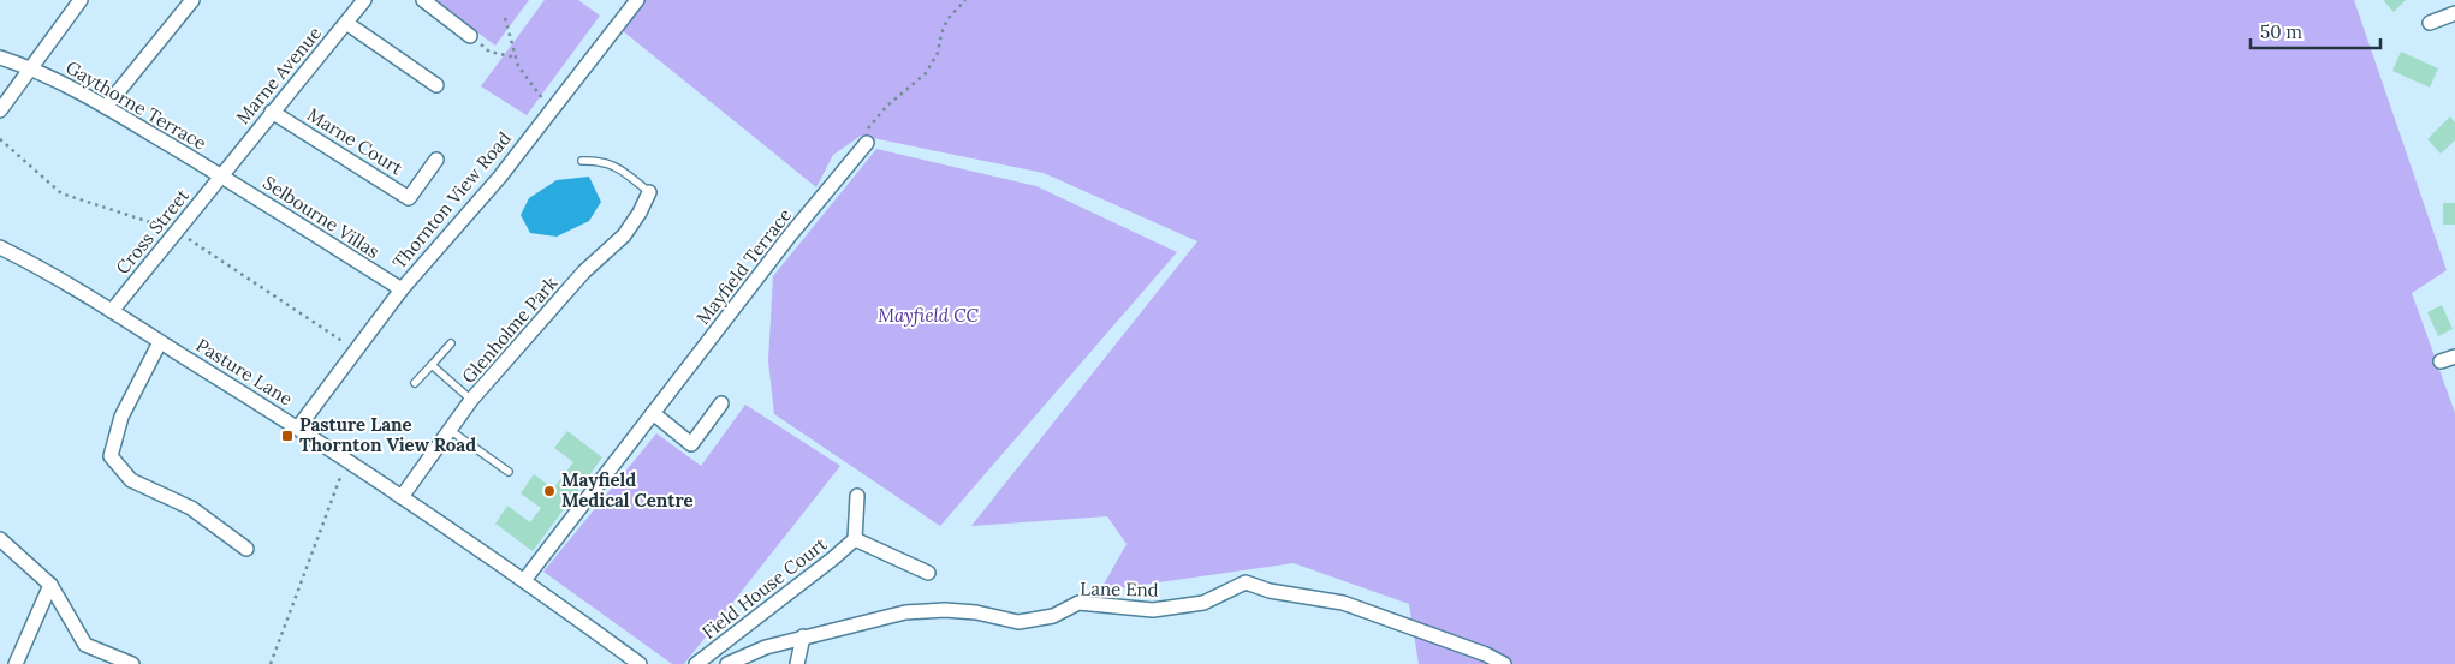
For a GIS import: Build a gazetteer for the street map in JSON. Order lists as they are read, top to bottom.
{
  "streets": {
    "street": [
      "Marne Avenue",
      "Gaythorne Terrace",
      "Marne Court",
      "Thornton View Road",
      "Selbourne Villas",
      "Cross Street",
      "Mayfield Terrace",
      "Glenholme Park",
      "Pasture Lane",
      "Field House Court",
      "Lane End"
    ]
  },
  "crossings": [
    ["Marne Avenue", "Gaythorne Terrace"],
    ["Marne Avenue", "Marne Court"],
    ["Marne Avenue", "Selbourne Villas"],
    ["Marne Avenue", "Cross Street"],
    ["Gaythorne Terrace", "Selbourne Villas"],
    ["Gaythorne Terrace", "Cross Street"],
    ["Thornton View Road", "Selbourne Villas"],
    ["Thornton View Road", "Pasture Lane"],
    ["Selbourne Villas", "Cross Street"],
    ["Cross Street", "Pasture Lane"],
    ["Mayfield Terrace", "Pasture Lane"],
    ["Glenholme Park", "Pasture Lane"]
  ],
  "parks": ["Mayfield CC"],
  "places": {
    "transit": ["Pasture Lane Thornton View Road"],
    "other": ["Mayfield Medical Centre"]
  },
  "scale_bar": "50 m"
}
